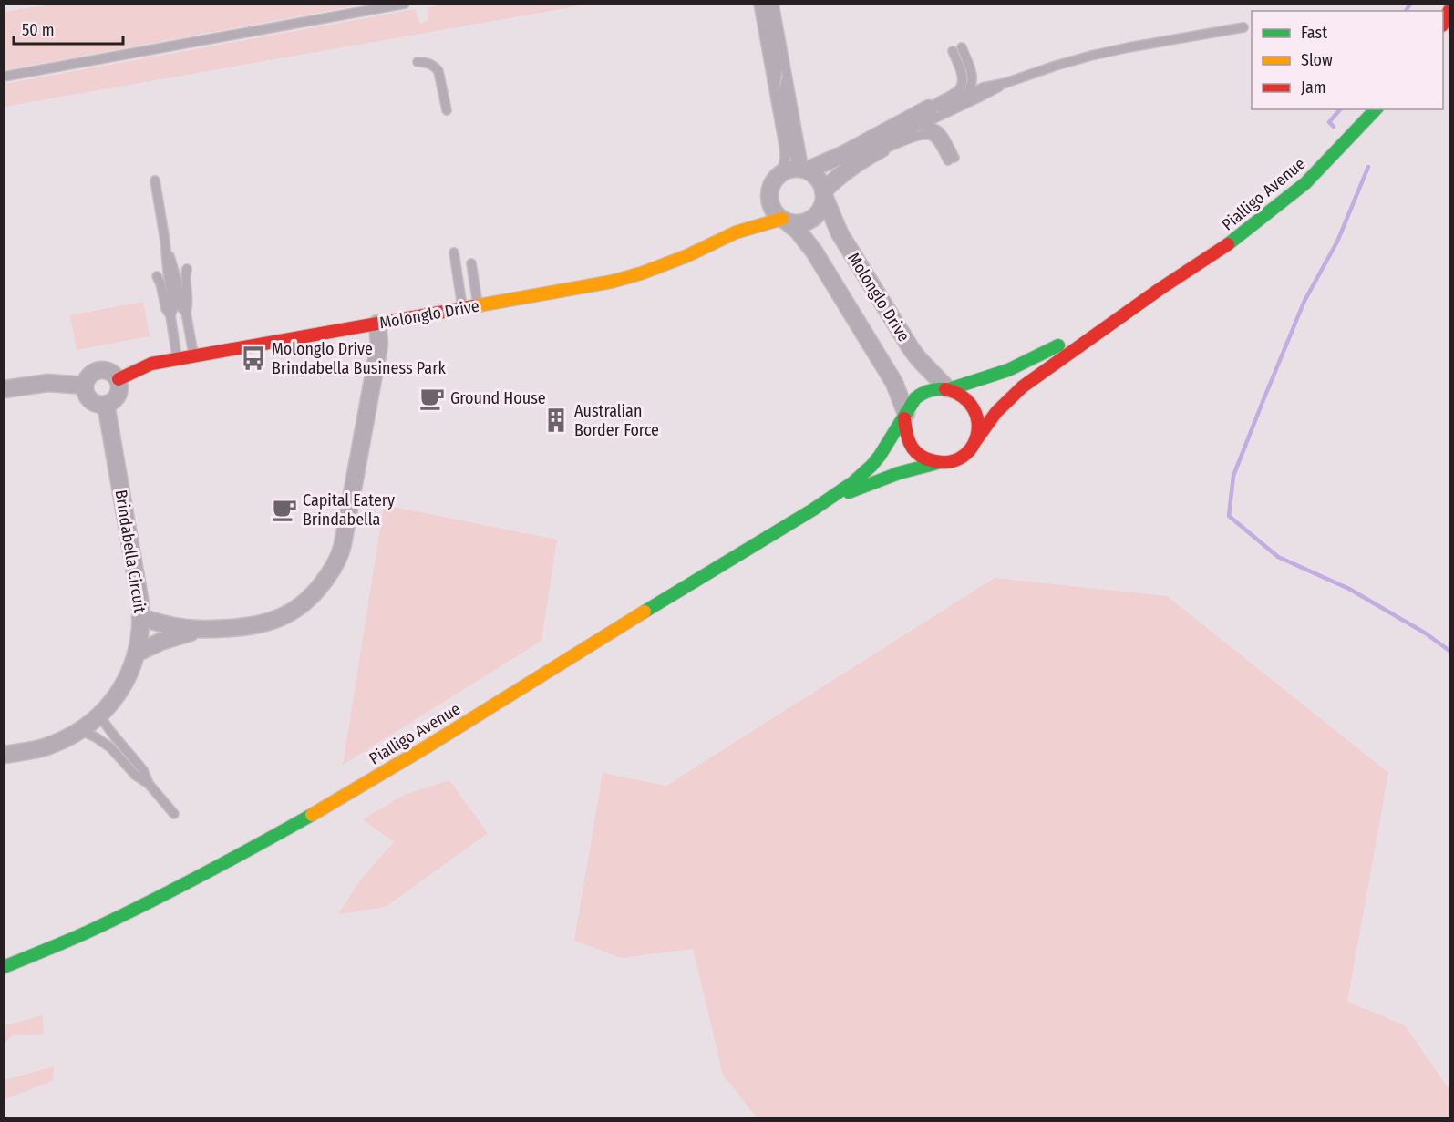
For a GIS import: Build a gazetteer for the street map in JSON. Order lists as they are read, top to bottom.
{
  "streets": {
    "main road": ["Pialligo Avenue", "Molonglo Drive"],
    "street": ["Brindabella Circuit"]
  },
  "crossings": [
    ["Pialligo Avenue", "Molonglo Drive"],
    ["Molonglo Drive", "Brindabella Circuit"]
  ],
  "places": {
    "bus stop": ["Molonglo Drive Brindabella Business Park"],
    "cafe": ["Ground House", "Capital Eatery Brindabella"],
    "building": ["Australian Border Force"]
  },
  "legend": ["Fast", "Slow", "Jam"],
  "scale_bar": "50 m"
}
